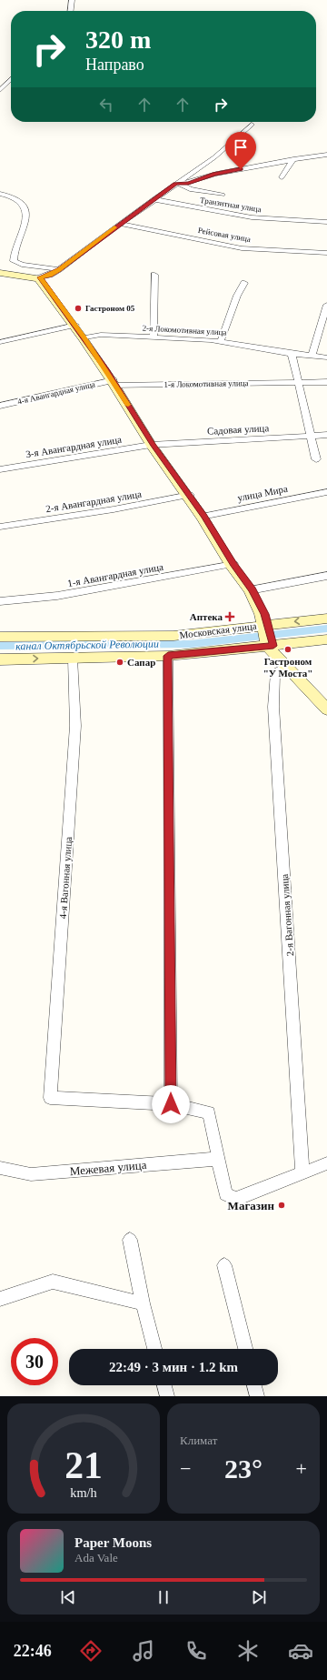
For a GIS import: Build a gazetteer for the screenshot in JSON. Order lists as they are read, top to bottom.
{
  "streets": {
    "main road": ["Московская улица"],
    "street": [
      "Транзитная улица",
      "Рейсовая улица",
      "2-я Локомотивная улица",
      "1-я Локомотивная улица",
      "4-я Авангардная улица",
      "Садовая улица",
      "3-я Авангардная улица",
      "улица Мира",
      "2-я Авангардная улица",
      "1-я Авангардная улица",
      "4-я Вагонная улица",
      "2-я Вагонная улица",
      "Межевая улица"
    ]
  },
  "crossings": [
    ["1-я Локомотивная улица", "4-я Авангардная улица"],
    ["Садовая улица", "3-я Авангардная улица"]
  ],
  "water": ["канал Октябрьской Революции"],
  "places": {
    "other": [
      "Гастроном 05",
      "Гастроном \"У Моста\"",
      "Сапар",
      "Магазин"
    ],
    "health": ["Аптека"]
  },
  "page": {
    "turn": ["320 m", "Направо"],
    "limit": "30",
    "trip": "22:49 · 3 мин · 1.2 km",
    "tile": "Климат",
    "heat": ["−", "23°", "+"],
    "song": ["Paper Moons", "Ada Vale"],
    "tabs": "22:46",
    "gauge": ["21", "km/h"]
  }
}
